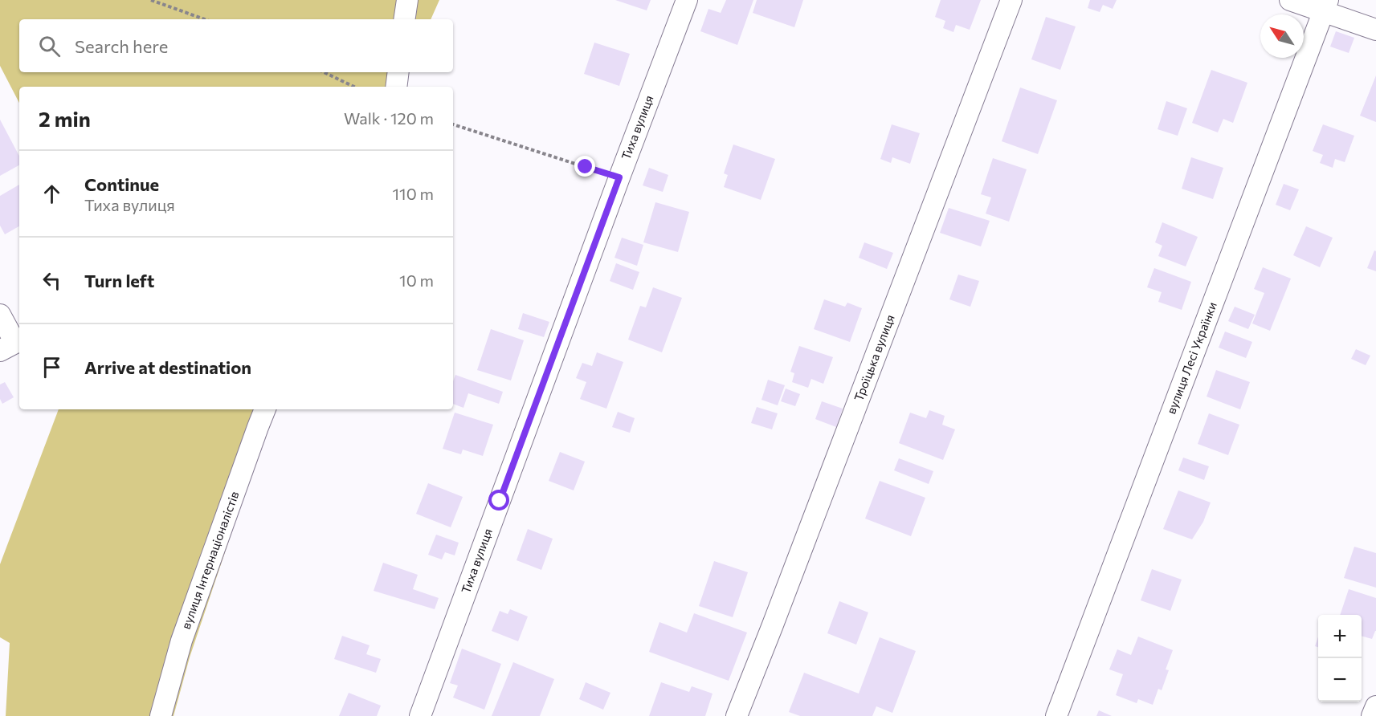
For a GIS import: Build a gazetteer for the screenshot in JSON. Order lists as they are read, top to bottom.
{
  "streets": {
    "street": [
      "Тиха вулиця",
      "Троїцька вулиця",
      "вулиця Лесі Українки",
      "вулиця Інтернаціоналістів"
    ]
  },
  "north": "top left",
  "page": {
    "search": "Search here",
    "heading": ["2 min", "Walk · 120 m"],
    "list": [
      ["Continue", "Тиха вулиця", "110 m"],
      ["Turn left", "10 m"],
      "Arrive at destination"
    ],
    "map_buttons": ["+", "−"]
  }
}
